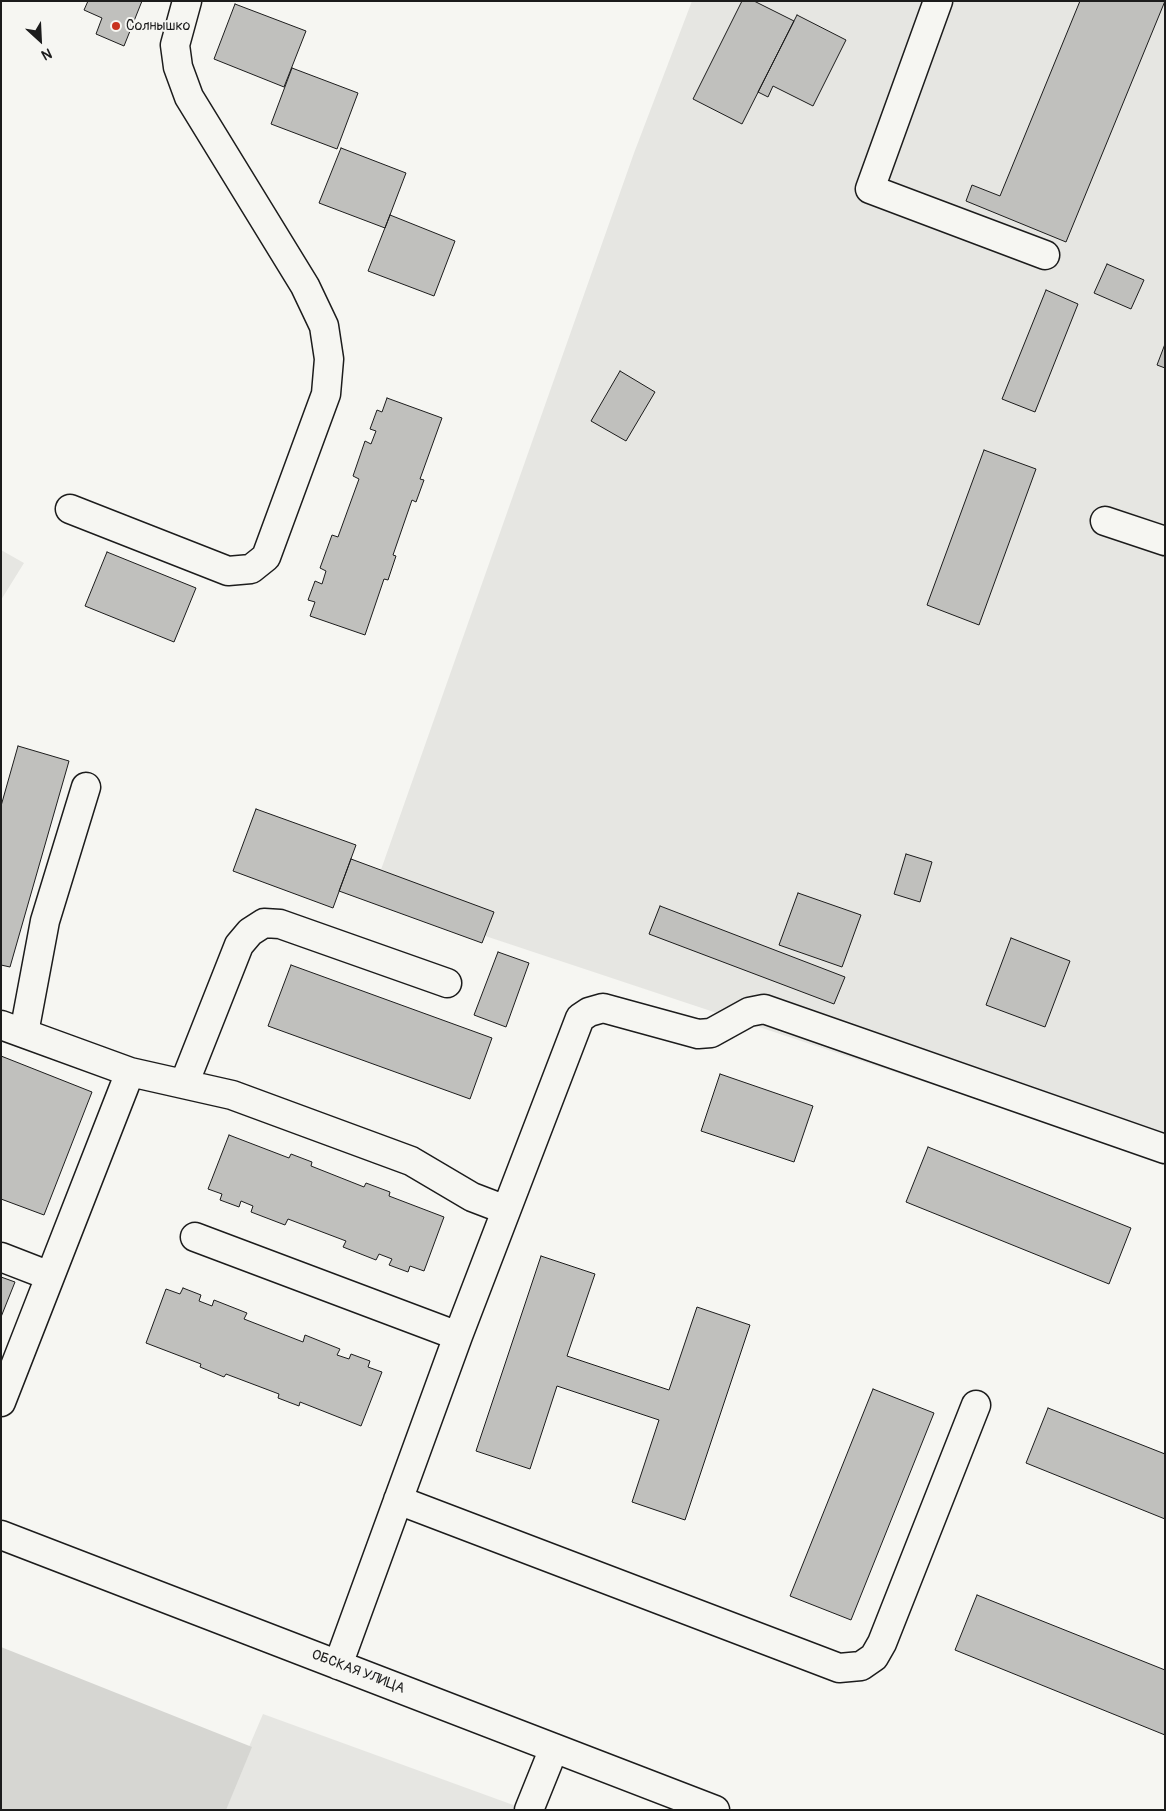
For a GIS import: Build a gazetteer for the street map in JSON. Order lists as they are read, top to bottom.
{
  "streets": {
    "street": ["ОБСКАЯ УЛИЦА"]
  },
  "places": ["Солнышко"],
  "north": "bottom right"
}
